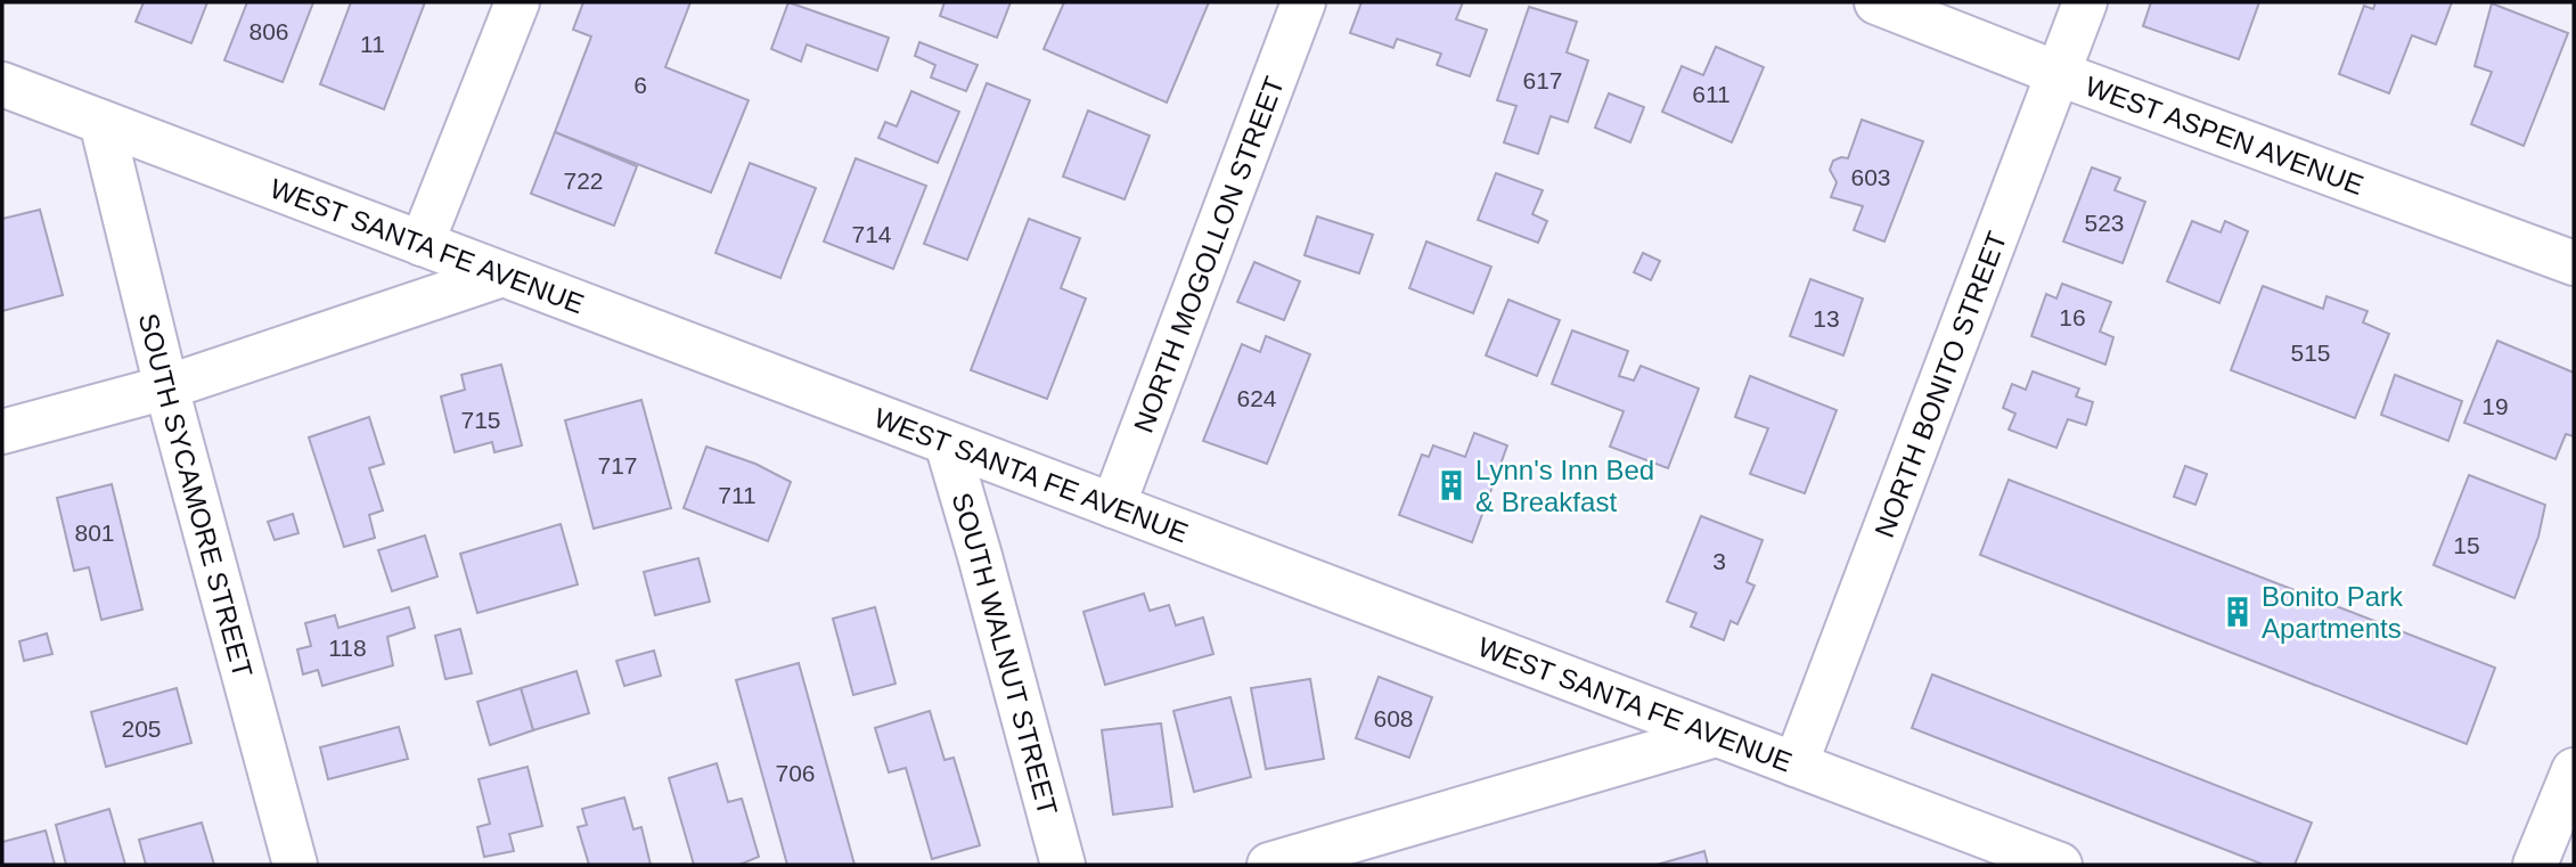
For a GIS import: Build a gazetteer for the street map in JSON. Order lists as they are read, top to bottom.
{
  "streets": {
    "street": [
      "WEST ASPEN AVENUE",
      "WEST SANTA FE AVENUE",
      "NORTH MOGOLLON STREET",
      "NORTH BONITO STREET",
      "SOUTH SYCAMORE STREET",
      "SOUTH WALNUT STREET"
    ]
  },
  "crossings": [
    ["WEST ASPEN AVENUE", "NORTH BONITO STREET"],
    ["WEST SANTA FE AVENUE", "NORTH MOGOLLON STREET"],
    ["WEST SANTA FE AVENUE", "NORTH BONITO STREET"],
    ["WEST SANTA FE AVENUE", "SOUTH SYCAMORE STREET"],
    ["WEST SANTA FE AVENUE", "SOUTH WALNUT STREET"]
  ],
  "places": {
    "building": ["Lynn's Inn Bed & Breakfast", "Bonito Park Apartments"]
  },
  "house_numbers": [
    "806",
    "11",
    "617",
    "6",
    "611",
    "603",
    "722",
    "523",
    "714",
    "16",
    "13",
    "515",
    "624",
    "19",
    "715",
    "717",
    "711",
    "801",
    "15",
    "3",
    "118",
    "608",
    "205",
    "706"
  ]
}
